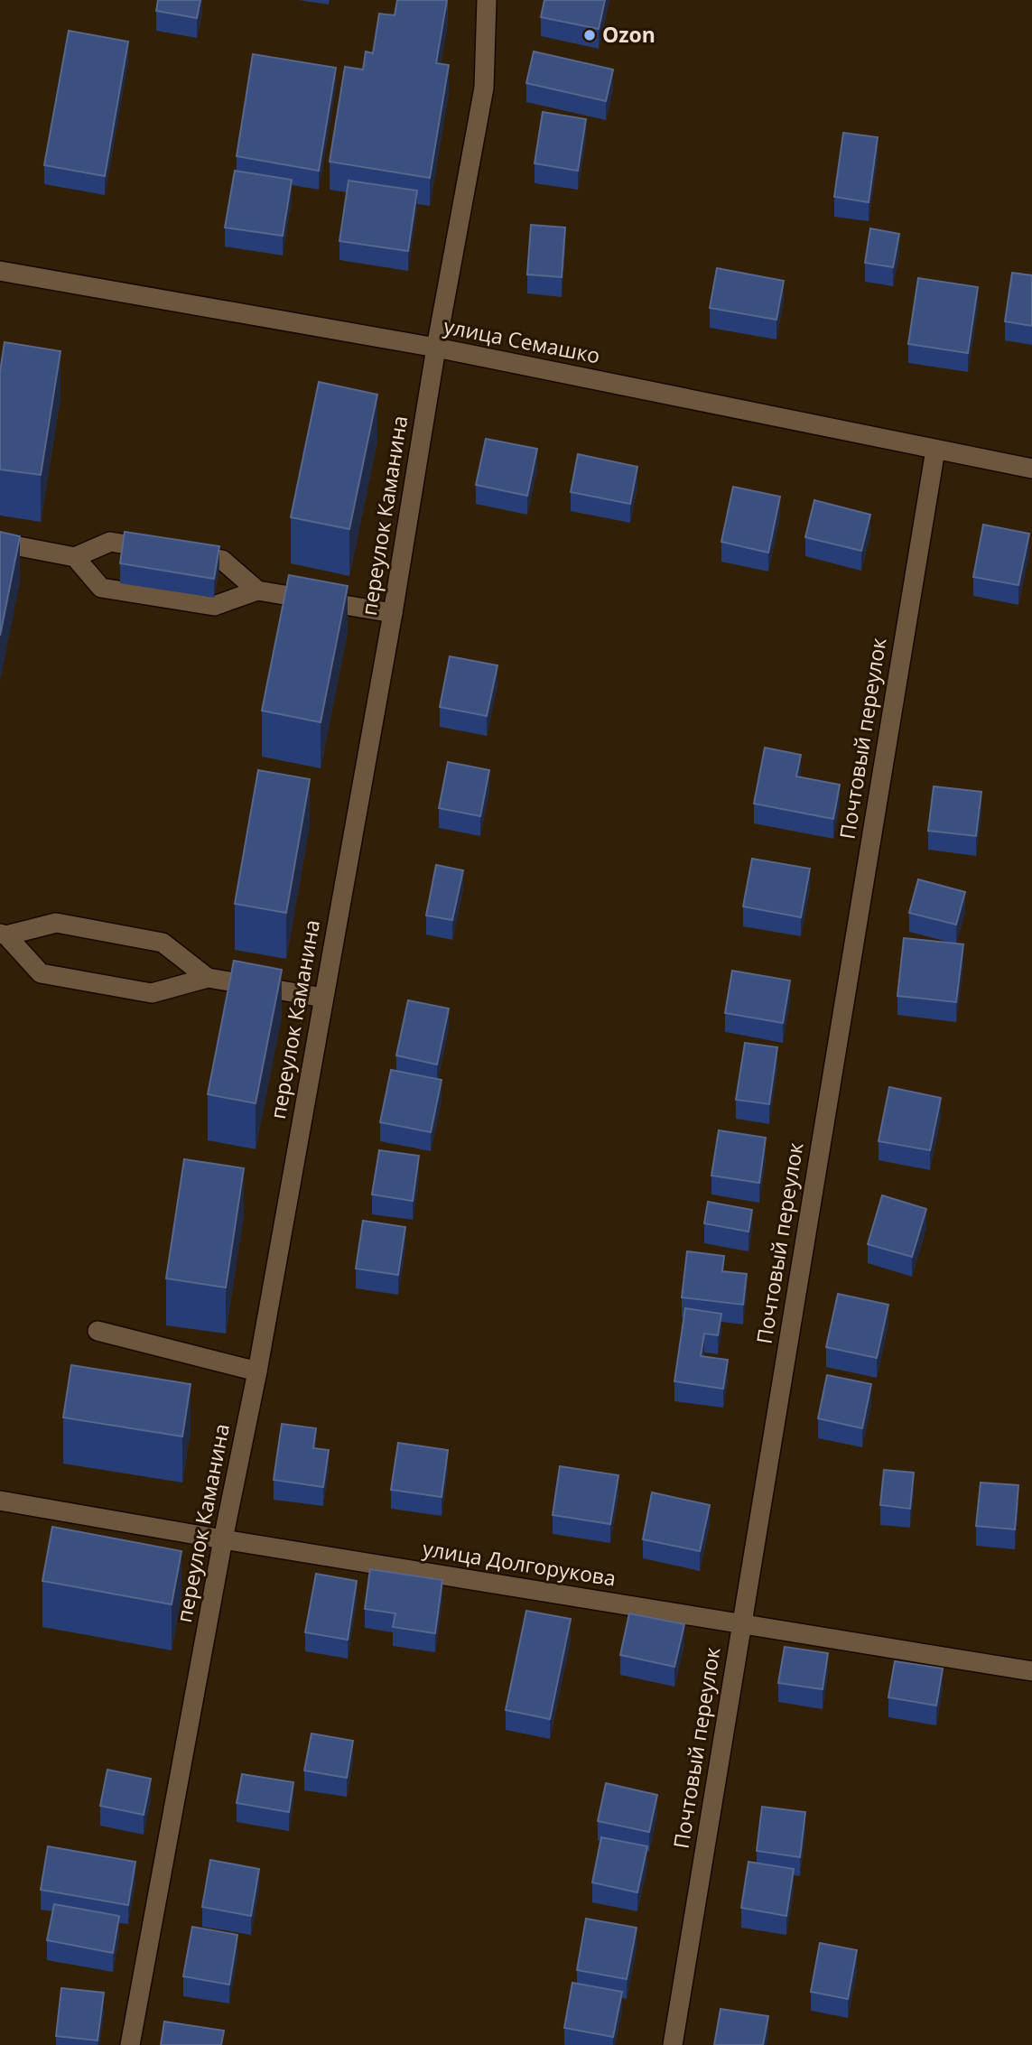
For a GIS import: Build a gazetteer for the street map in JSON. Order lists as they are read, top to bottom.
{
  "streets": {
    "street": [
      "улица Семашко",
      "переулок Каманина",
      "Почтовый переулок",
      "улица Долгорукова"
    ]
  },
  "crossings": [
    ["улица Семашко", "переулок Каманина"],
    ["улица Семашко", "Почтовый переулок"],
    ["переулок Каманина", "улица Долгорукова"],
    ["Почтовый переулок", "улица Долгорукова"]
  ],
  "places": ["Ozon"]
}
